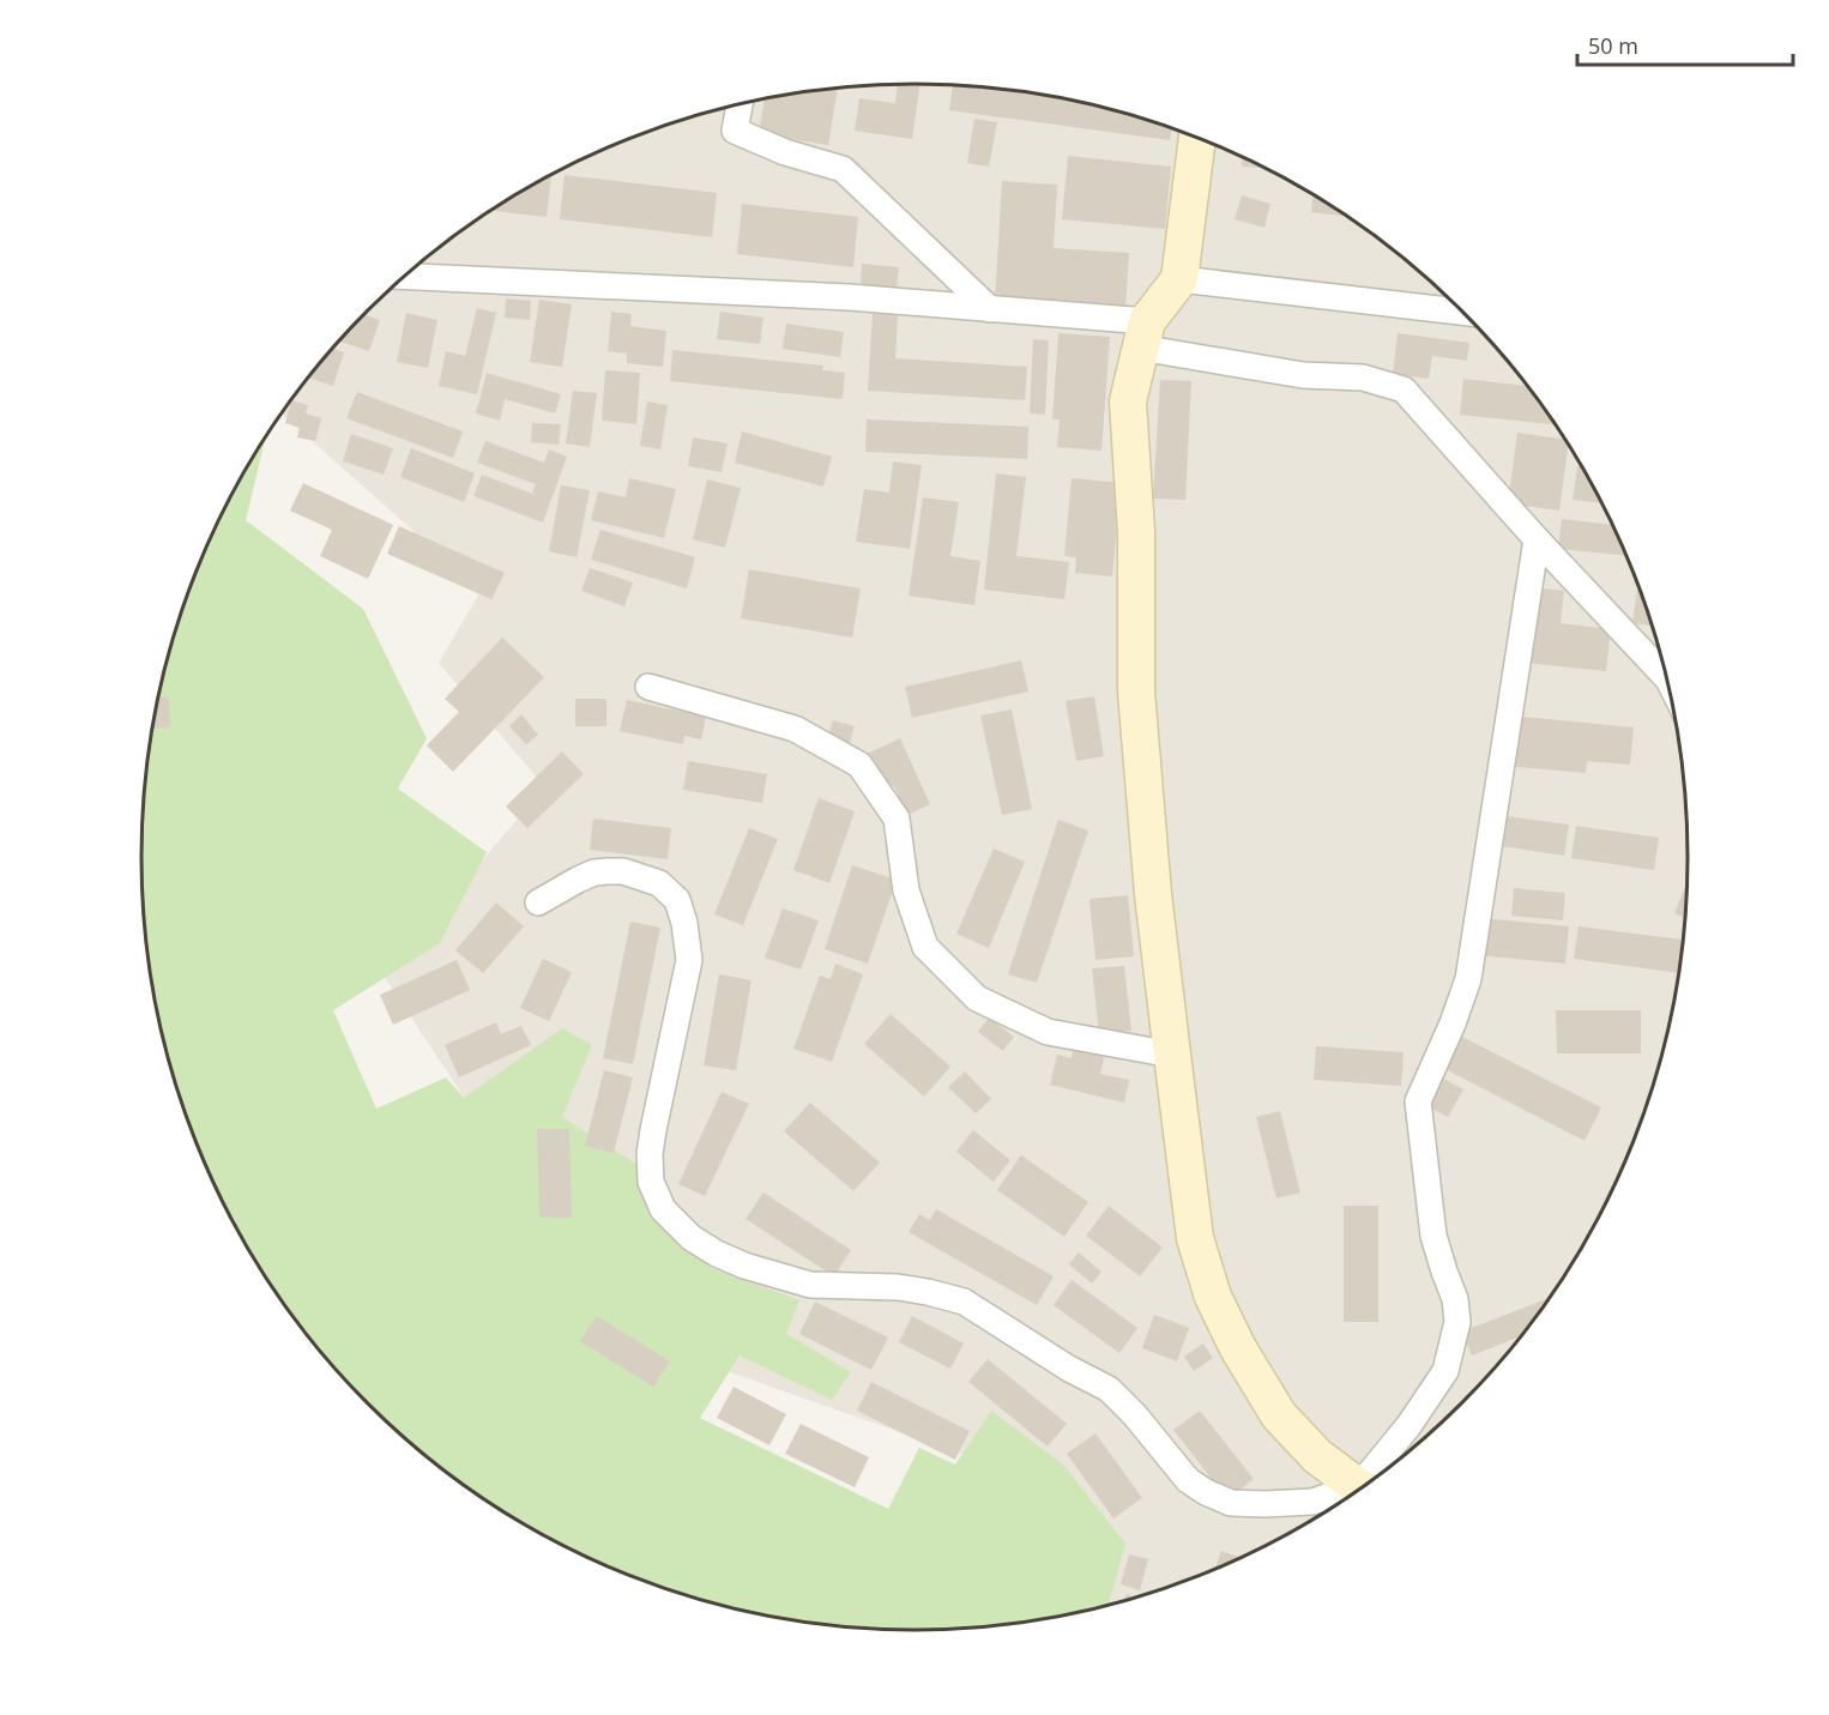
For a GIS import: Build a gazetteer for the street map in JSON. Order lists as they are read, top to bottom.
{
  "scale_bar": "50 m"
}
